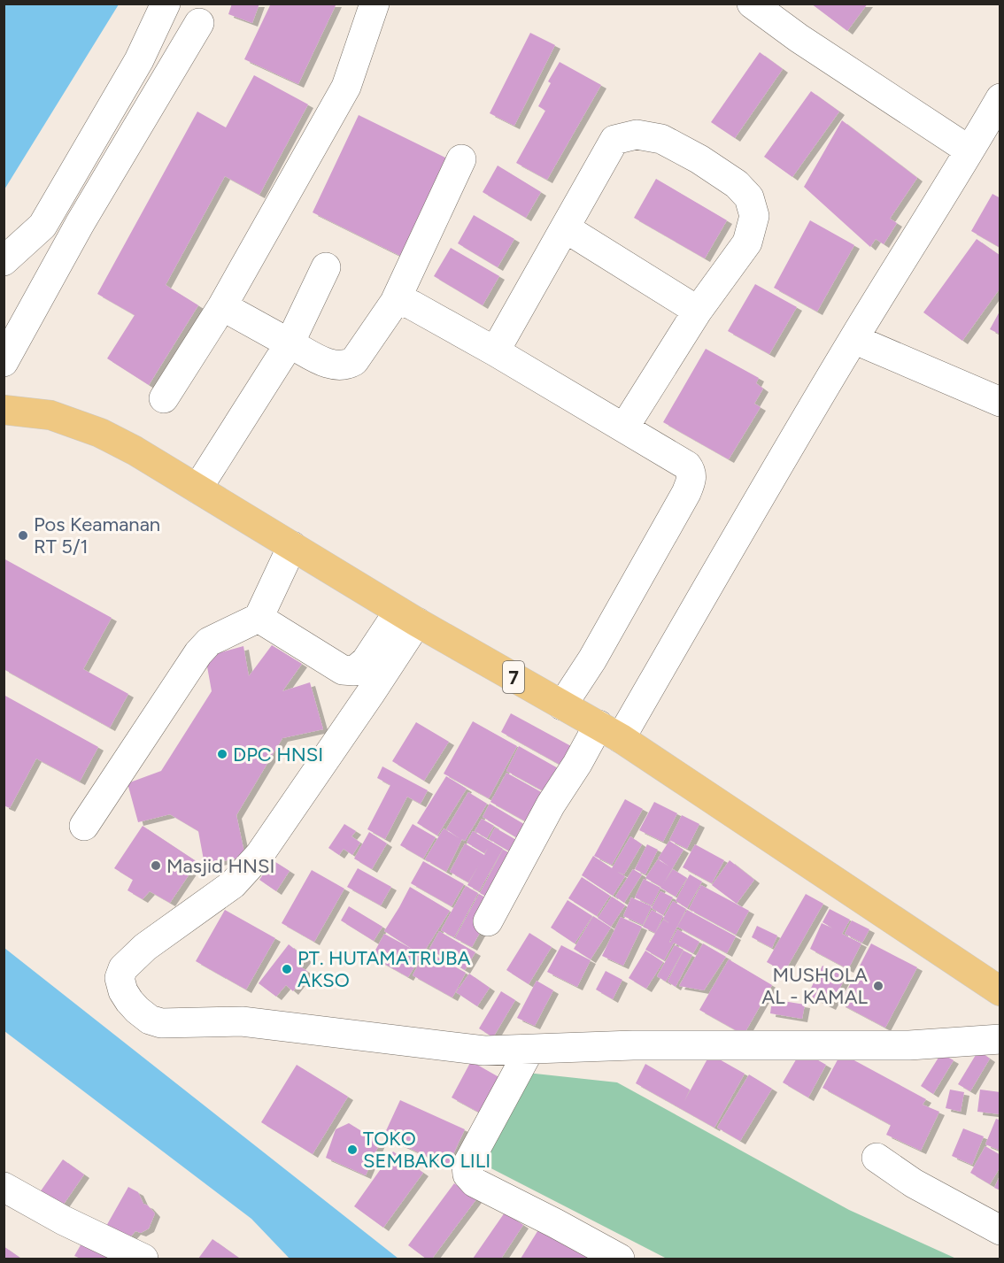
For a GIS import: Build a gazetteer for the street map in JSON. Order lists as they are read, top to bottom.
{
  "streets": {
    "highway": ["7"]
  },
  "places": [
    "Pos Keamanan RT 5/1",
    "DPC HNSI",
    "Masjid HNSI",
    "PT. HUTAMATRUBA AKSO",
    "MUSHOLA AL - KAMAL",
    "TOKO SEMBAKO LILI"
  ]
}
